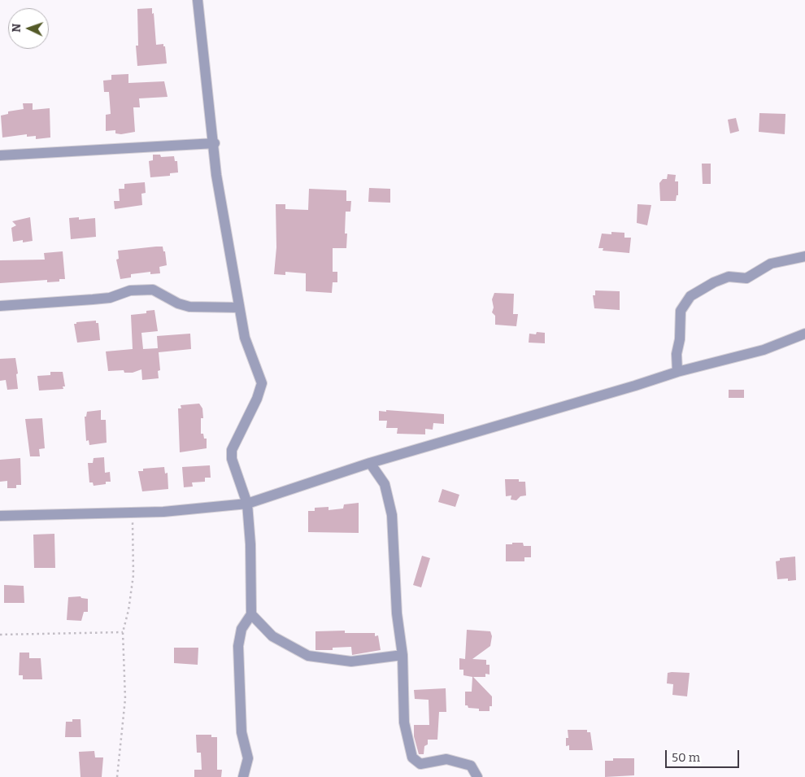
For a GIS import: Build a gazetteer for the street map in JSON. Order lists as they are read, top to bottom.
{
  "scale_bar": "50 m",
  "north": "left"
}
